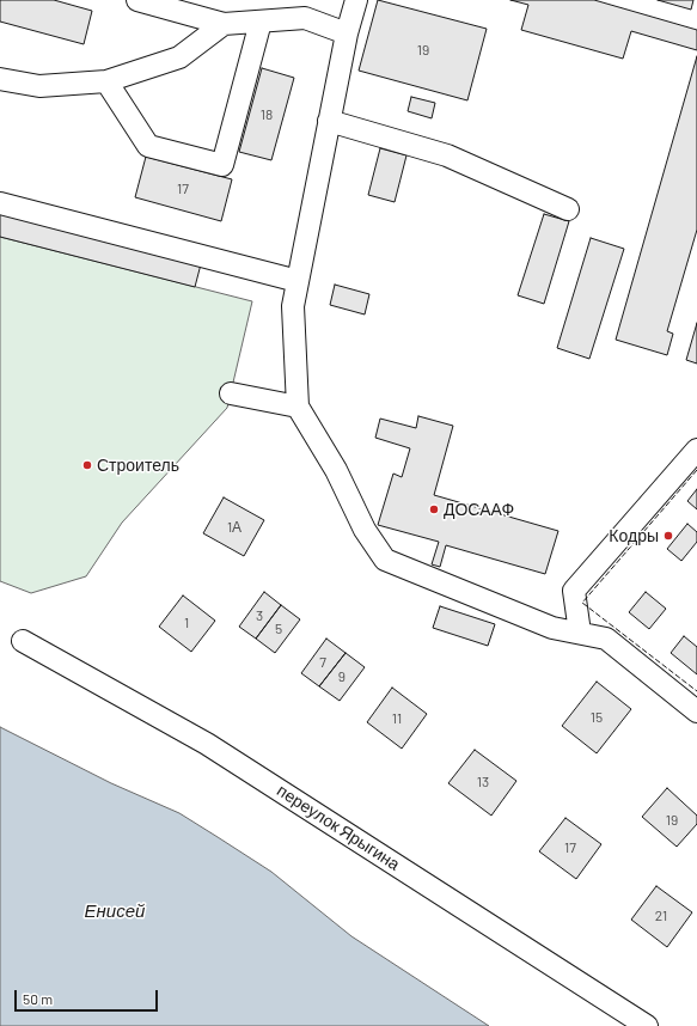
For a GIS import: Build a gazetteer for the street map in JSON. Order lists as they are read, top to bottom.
{
  "streets": {
    "street": ["переулок Ярыгина"]
  },
  "water": ["Енисей"],
  "places": ["Строитель", "ДОСААФ", "Кодры"],
  "house_numbers": [
    "19",
    "18",
    "17",
    "1А",
    "3",
    "1",
    "5",
    "7",
    "9",
    "15",
    "11",
    "13",
    "19",
    "17",
    "21"
  ],
  "scale_bar": "50 m"
}
